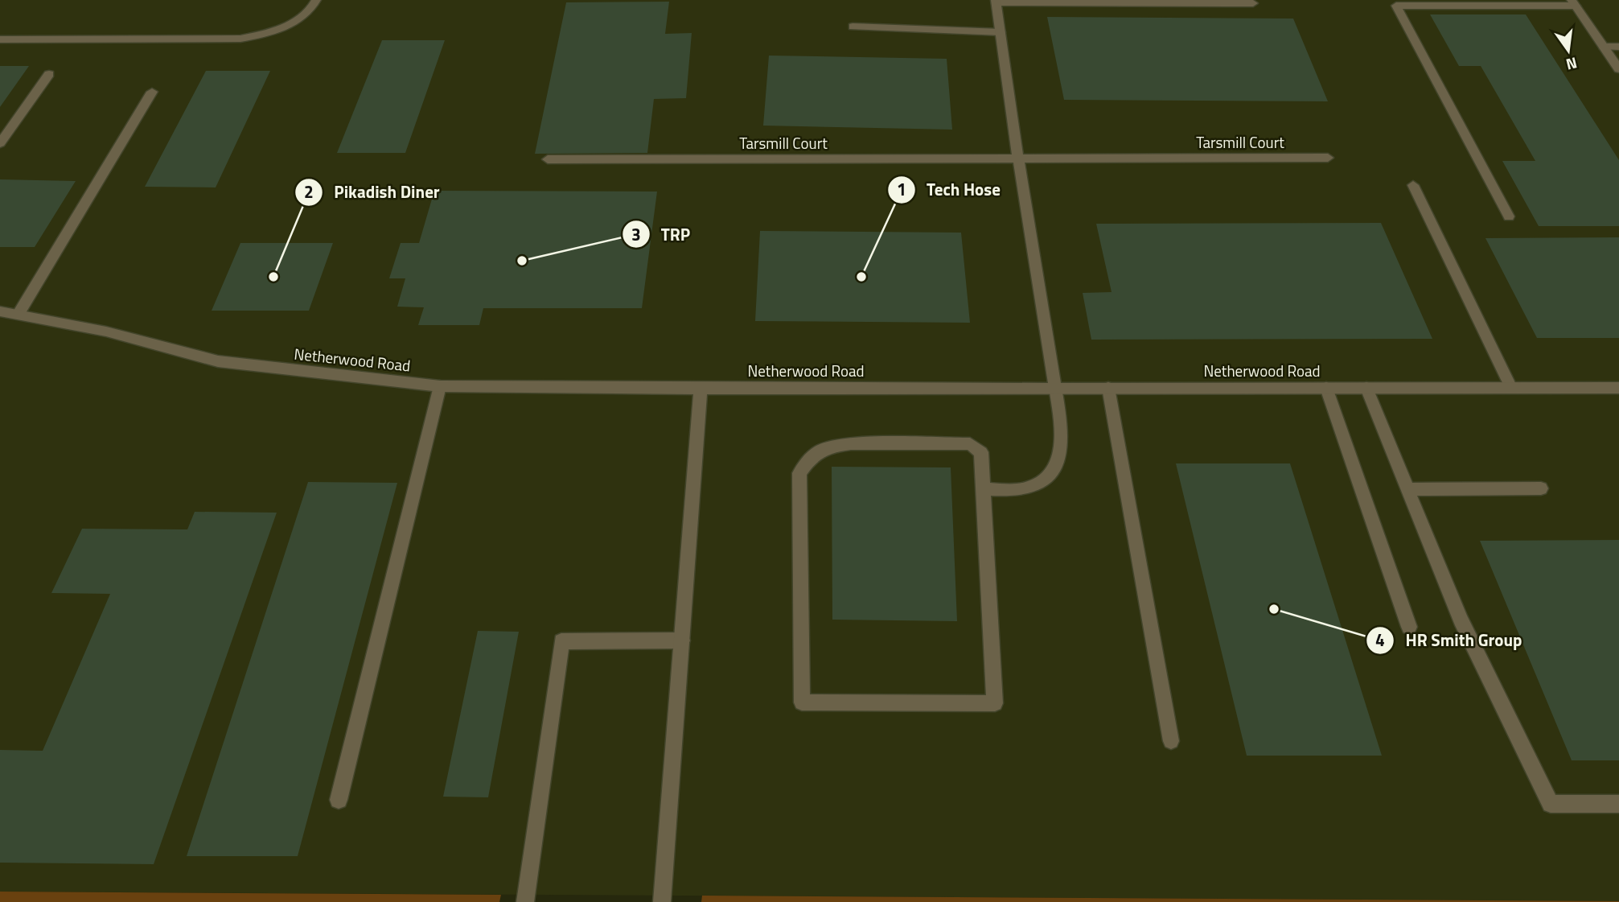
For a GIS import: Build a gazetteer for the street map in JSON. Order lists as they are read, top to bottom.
{
  "streets": {
    "street": ["Tarsmill Court", "Netherwood Road"]
  },
  "places": [
    "TRP",
    "Pikadish Diner",
    "Tech Hose",
    "HR Smith Group"
  ],
  "north": "bottom"
}
